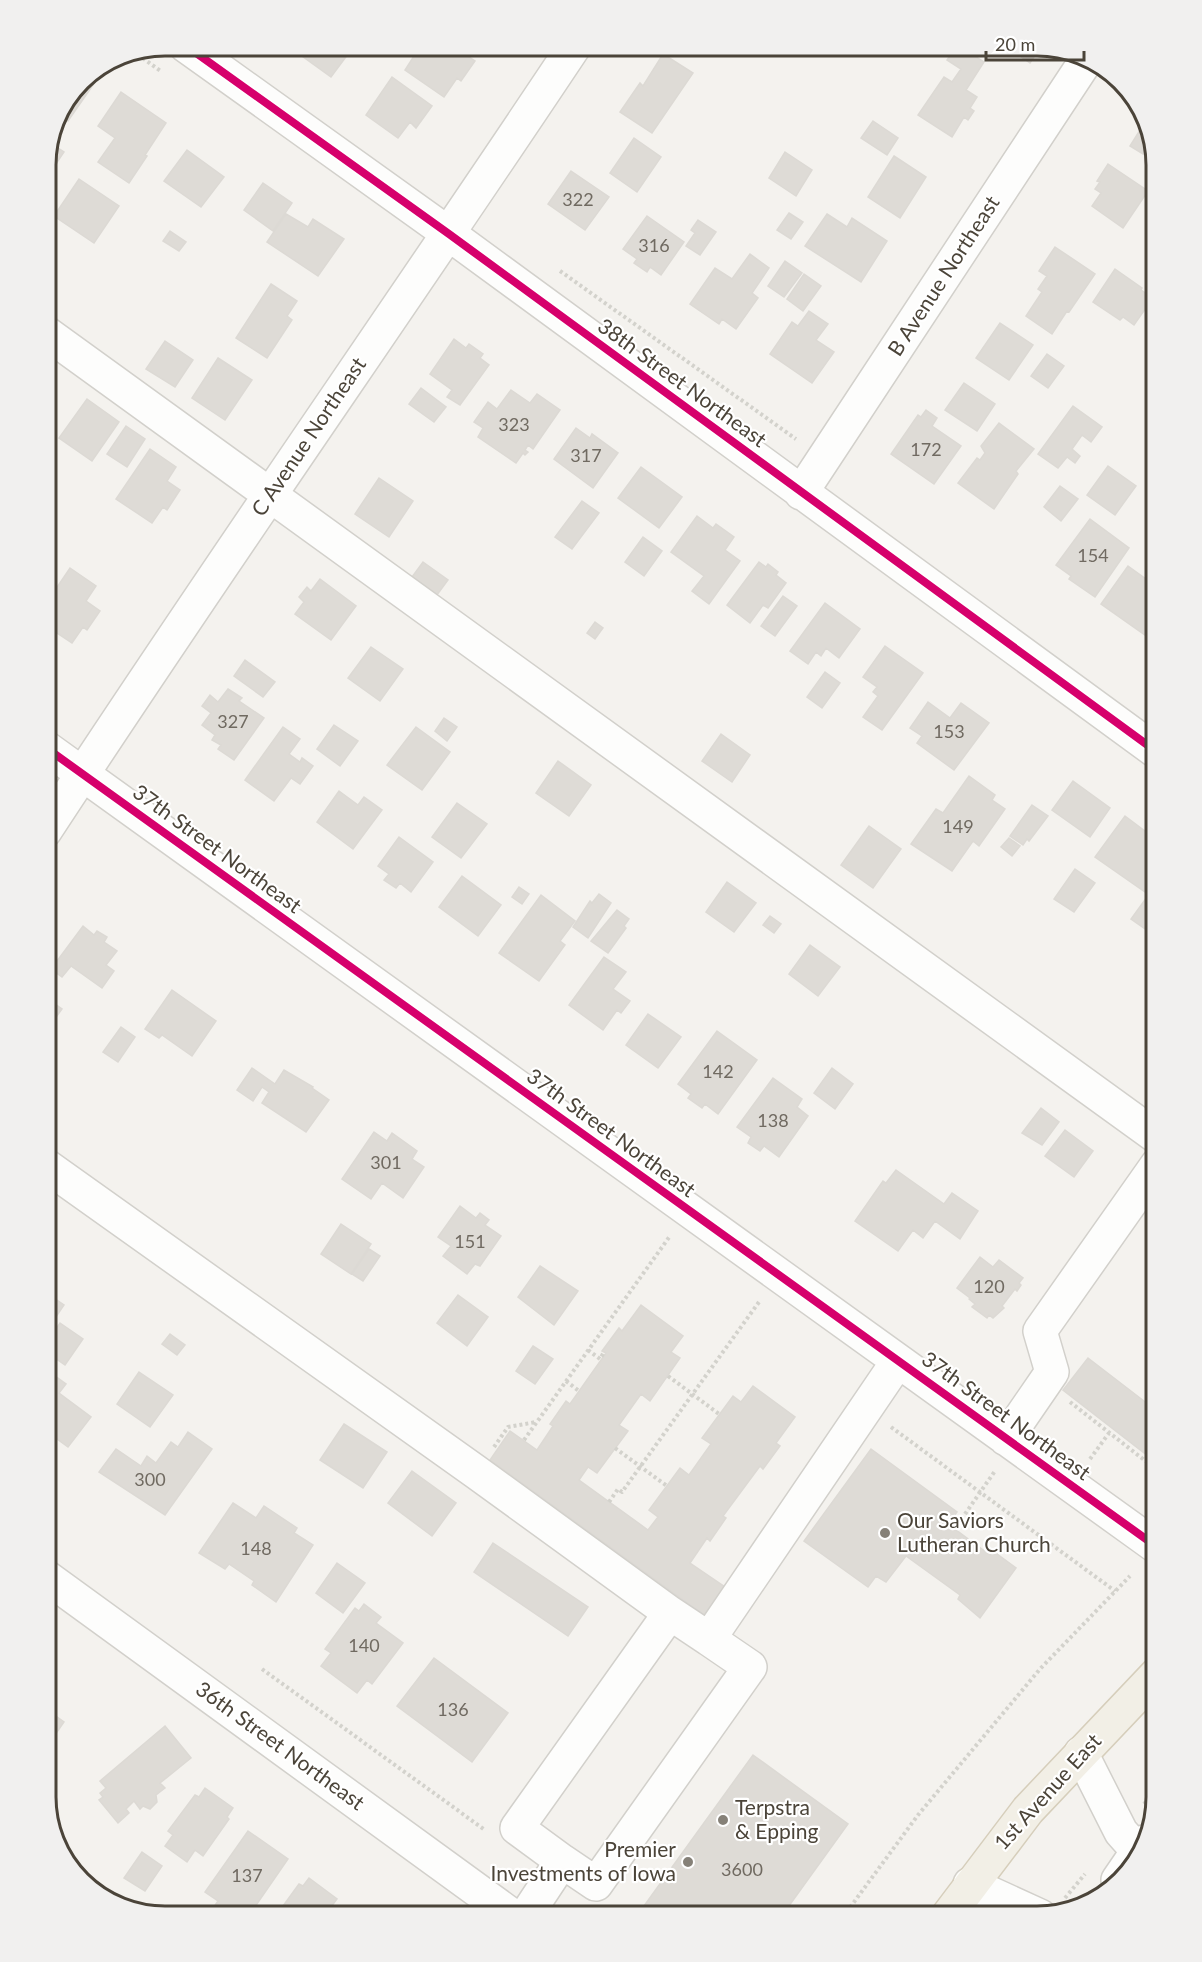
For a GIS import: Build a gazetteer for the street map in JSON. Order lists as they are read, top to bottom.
{
  "streets": {
    "main road": ["1st Avenue East"],
    "street": [
      "B Avenue Northeast",
      "38th Street Northeast",
      "C Avenue Northeast",
      "37th Street Northeast",
      "36th Street Northeast"
    ]
  },
  "crossings": [
    ["B Avenue Northeast", "38th Street Northeast"],
    ["38th Street Northeast", "C Avenue Northeast"],
    ["C Avenue Northeast", "37th Street Northeast"]
  ],
  "places": ["Our Saviors Lutheran Church", "Terpstra & Epping", "Premier Investments of Iowa"],
  "house_numbers": [
    "322",
    "316",
    "323",
    "172",
    "317",
    "154",
    "327",
    "153",
    "149",
    "142",
    "138",
    "301",
    "151",
    "120",
    "300",
    "148",
    "140",
    "136",
    "3600",
    "137"
  ],
  "scale_bar": "20 m"
}
